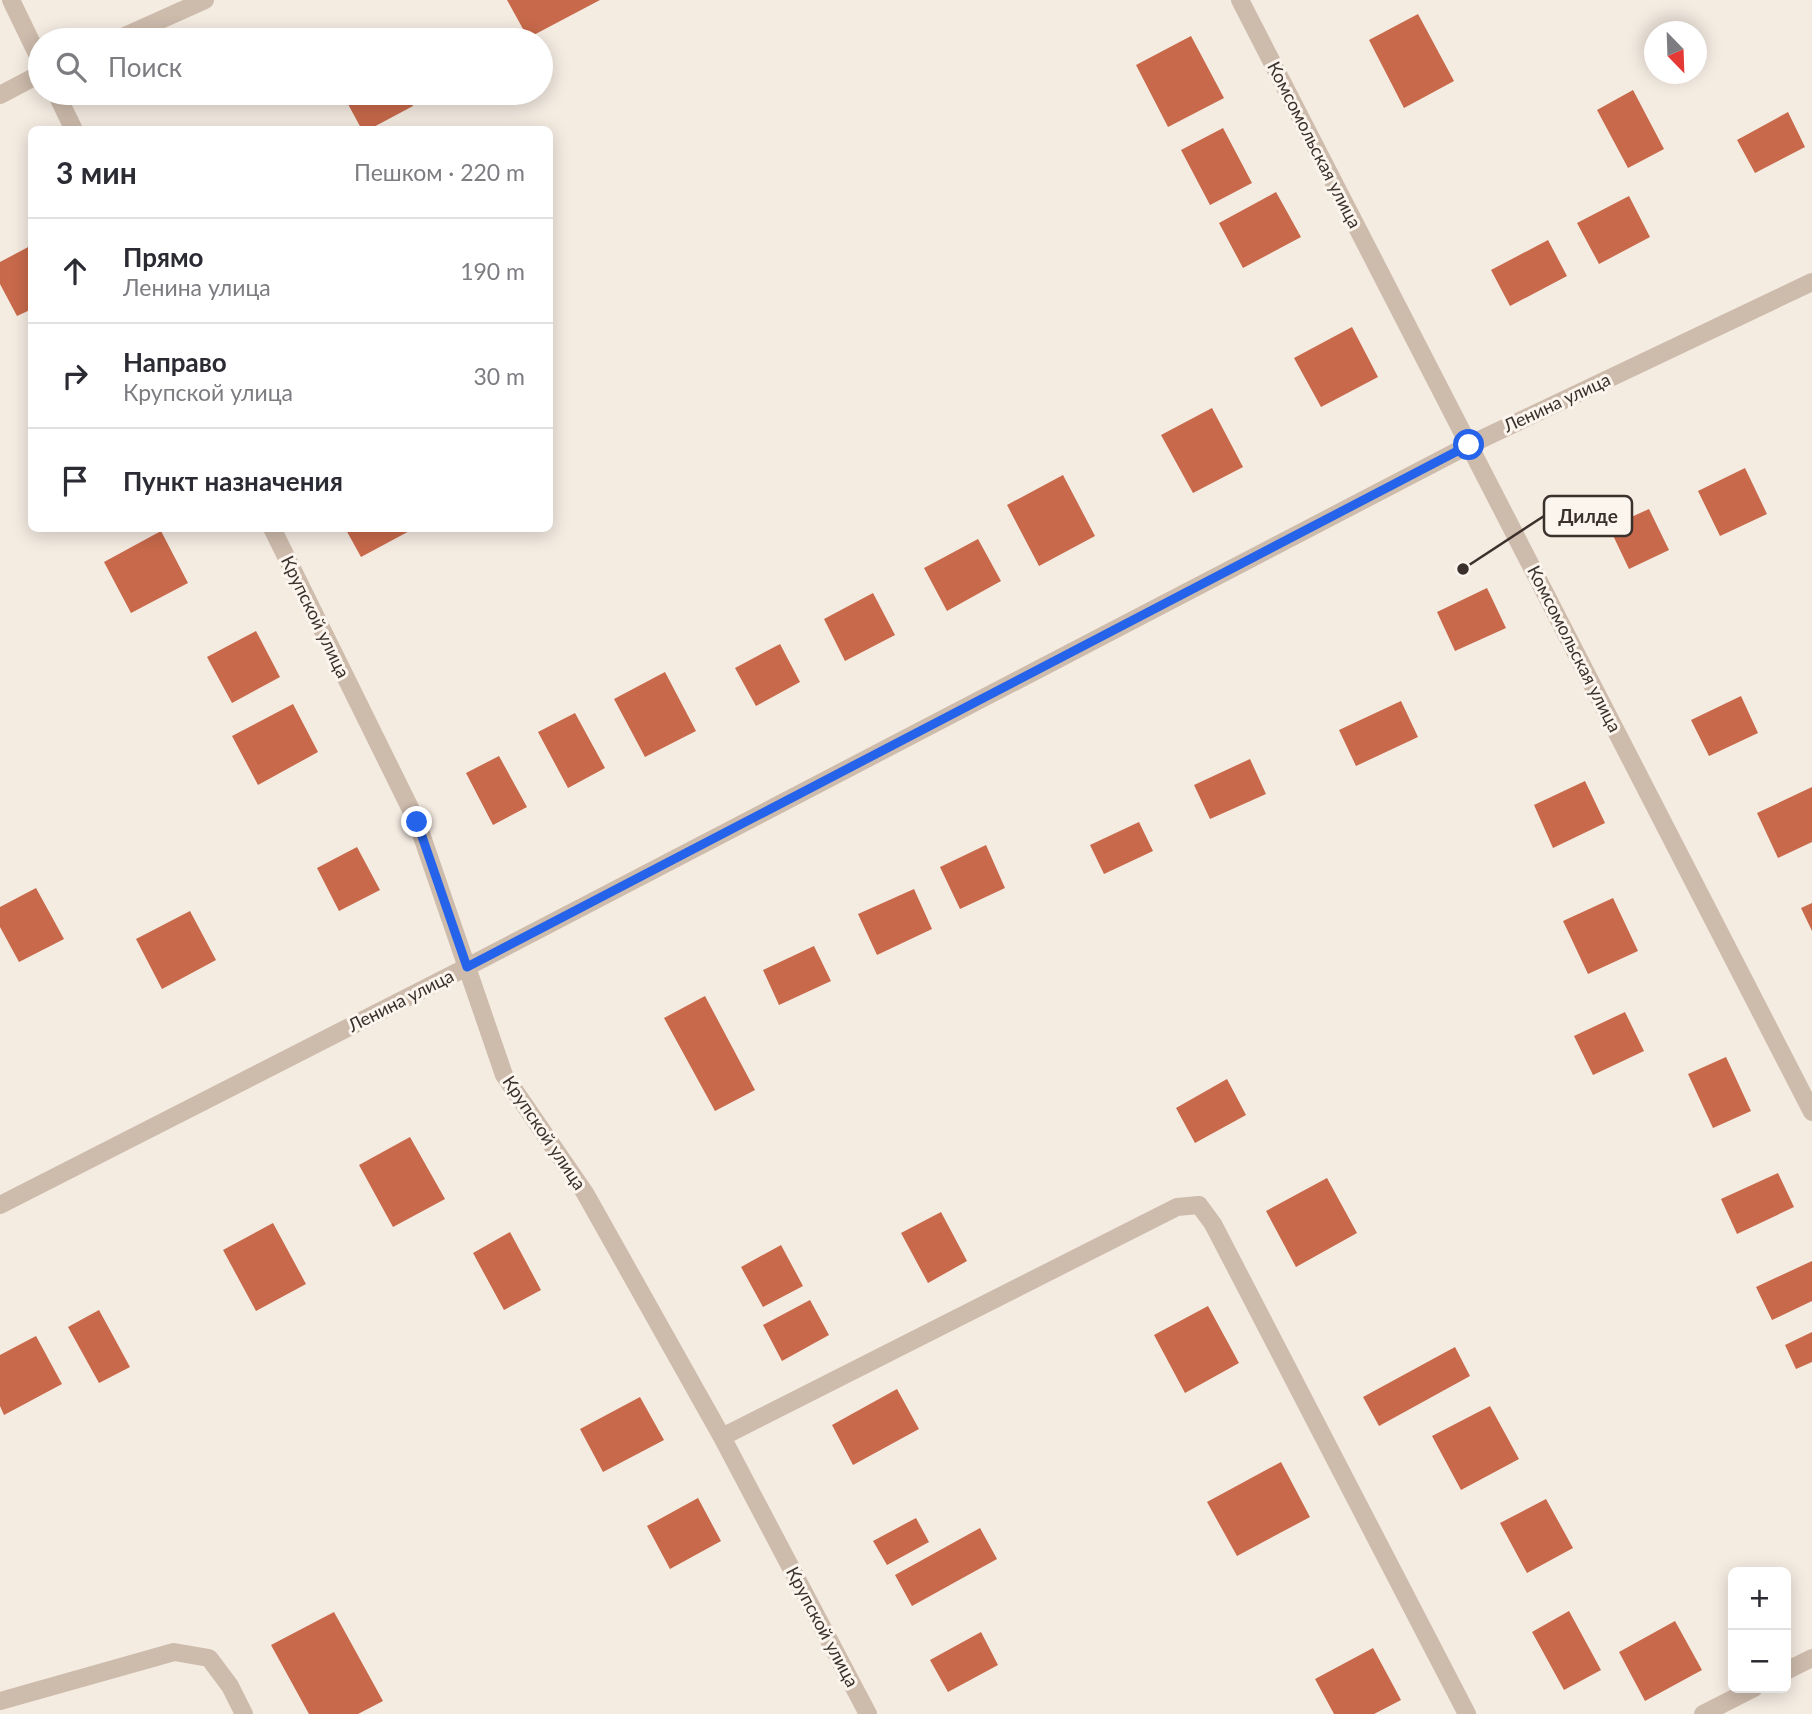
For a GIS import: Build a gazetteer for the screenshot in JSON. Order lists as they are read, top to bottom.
{
  "streets": {
    "street": ["Комсомольская улица", "Ленина улица", "Крупской улица"]
  },
  "crossings": [
    ["Комсомольская улица", "Ленина улица"],
    ["Ленина улица", "Крупской улица"]
  ],
  "places": ["Дилде"],
  "north": "bottom right",
  "page": {
    "search": "Поиск",
    "heading": ["3 мин", "Пешком · 220 m"],
    "list": [
      ["Прямо", "Ленина улица", "190 m"],
      ["Направо", "Крупской улица", "30 m"],
      "Пункт назначения"
    ],
    "map_buttons": ["+", "−"]
  }
}
